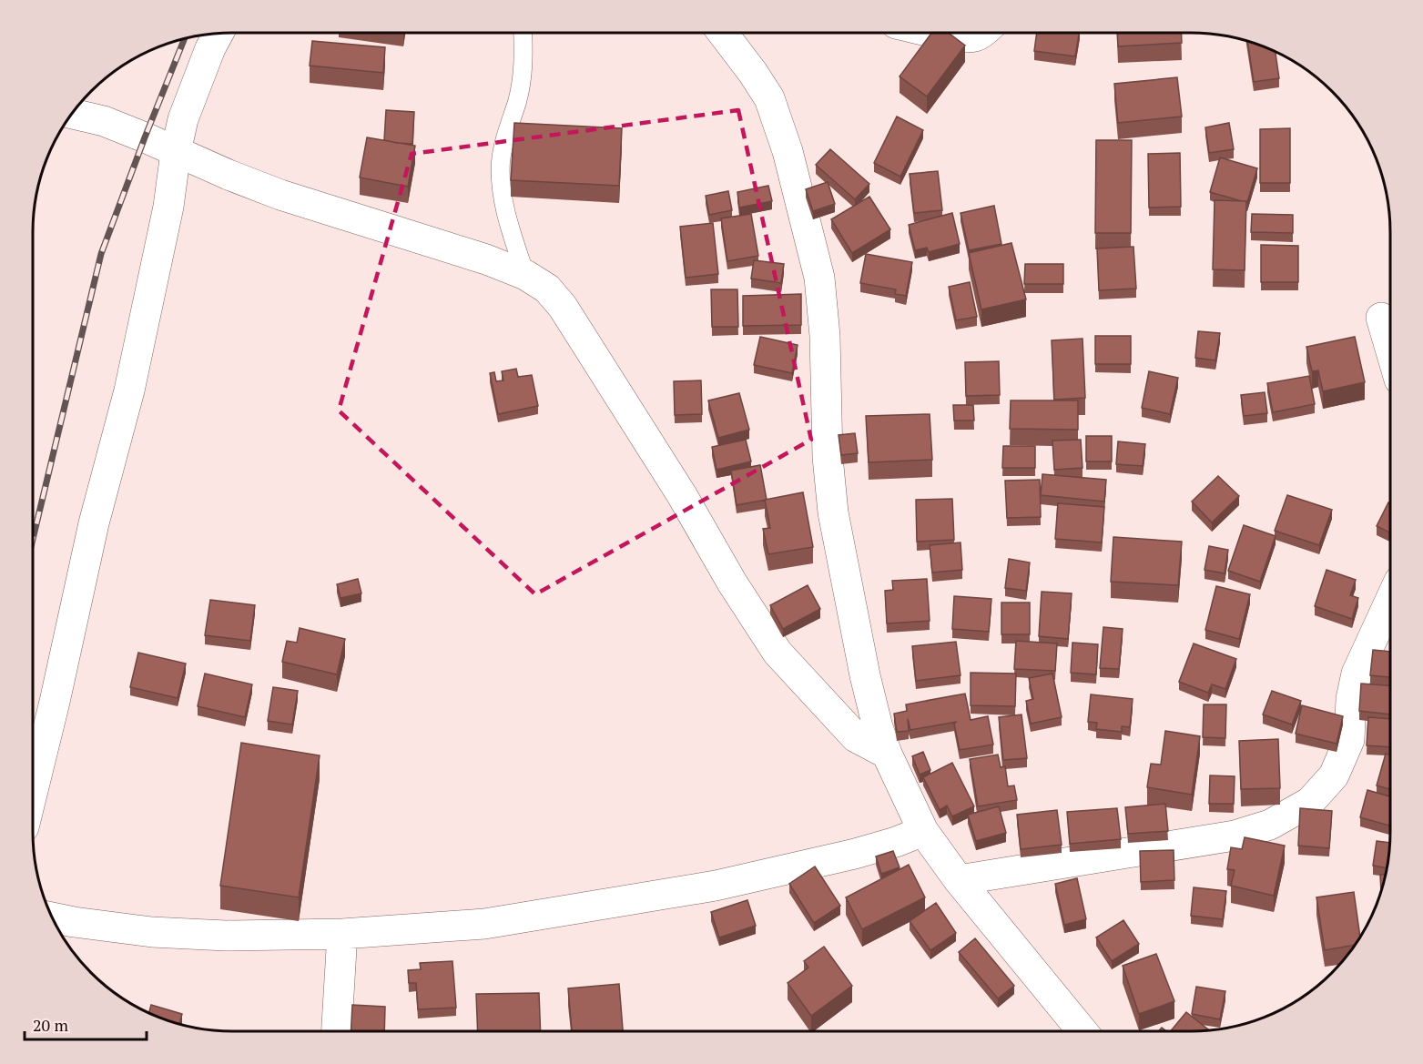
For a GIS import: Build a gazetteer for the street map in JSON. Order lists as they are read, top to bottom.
{
  "scale_bar": "20 m"
}
